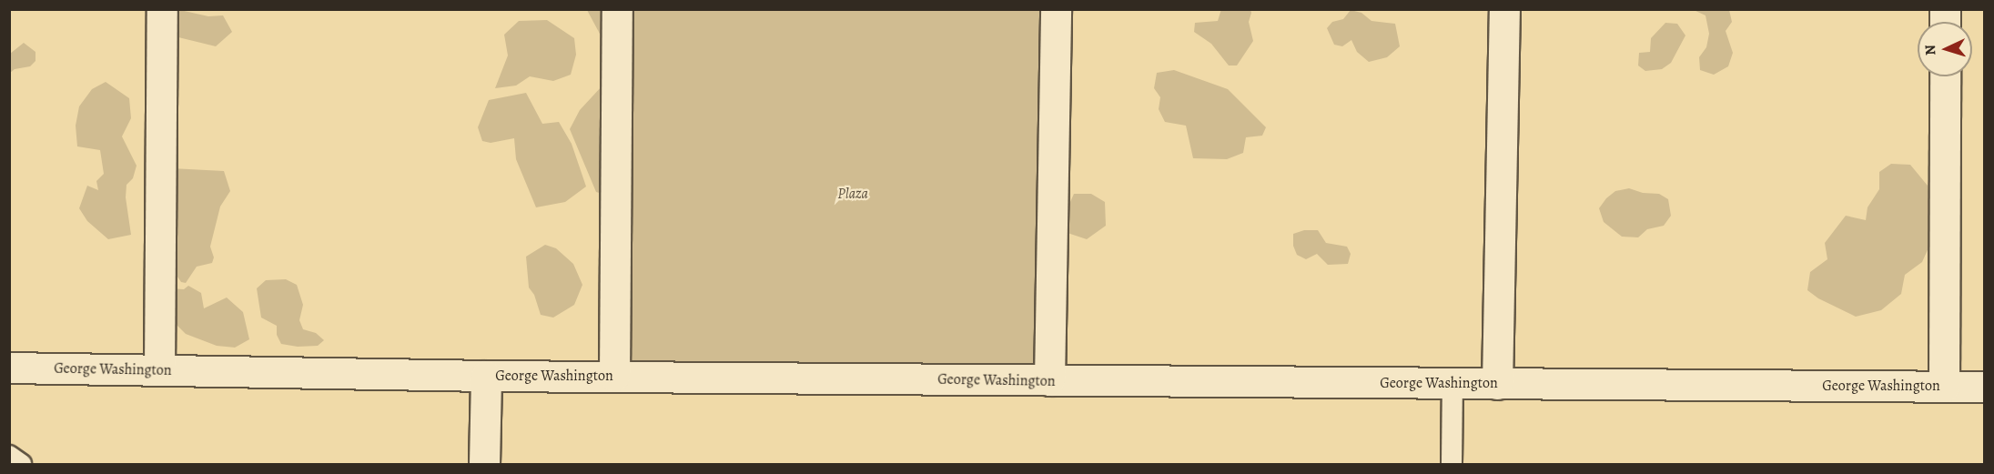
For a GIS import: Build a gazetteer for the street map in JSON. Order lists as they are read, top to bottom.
{
  "streets": {
    "street": ["George Washington"]
  },
  "parks": ["Plaza"],
  "north": "left"
}
